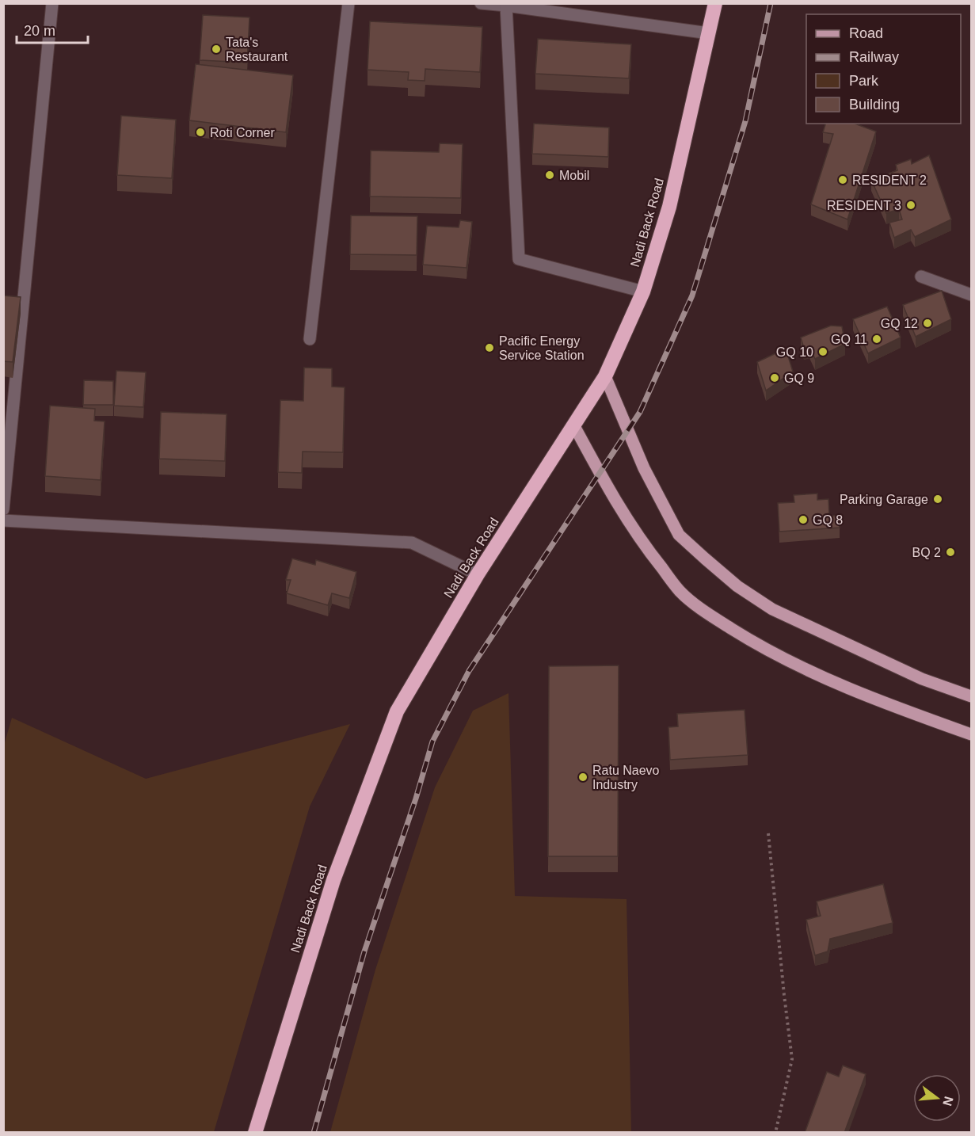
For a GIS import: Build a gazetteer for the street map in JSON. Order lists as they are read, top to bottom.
{
  "streets": {
    "highway": ["Nadi Back Road"]
  },
  "places": [
    "Tata's Restaurant",
    "Roti Corner",
    "Mobil",
    "RESIDENT 2",
    "RESIDENT 3",
    "GQ 12",
    "GQ 11",
    "Pacific Energy Service Station",
    "GQ 10",
    "GQ 9",
    "Parking Garage",
    "GQ 8",
    "BQ 2",
    "Ratu Naevo Industry"
  ],
  "legend": [
    "Road",
    "Railway",
    "Park",
    "Building"
  ],
  "scale_bar": "20 m",
  "north": "right"
}
